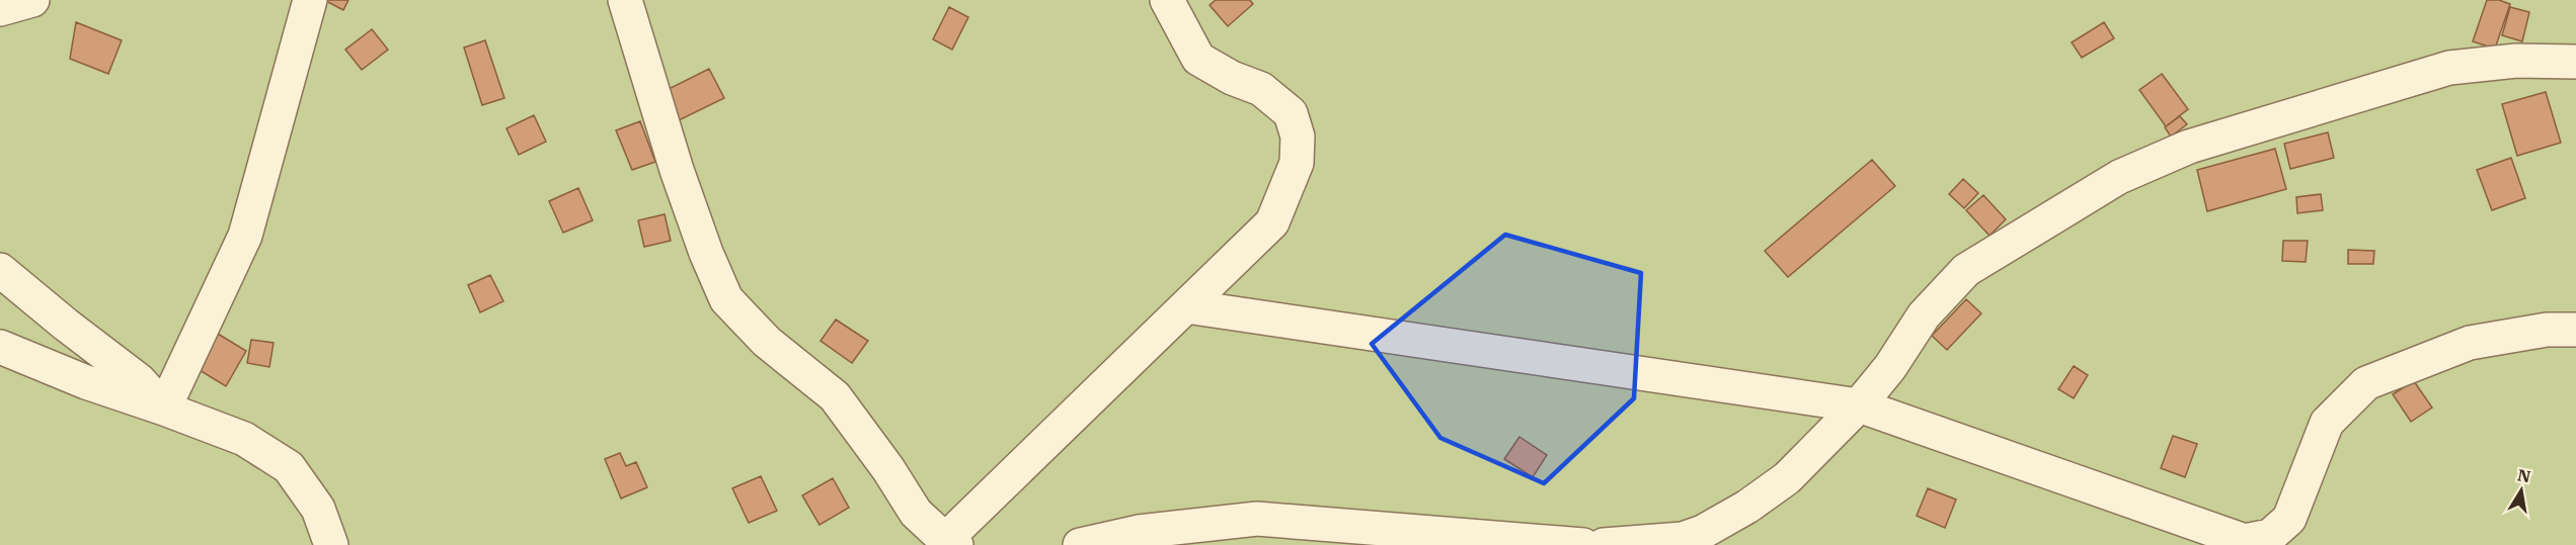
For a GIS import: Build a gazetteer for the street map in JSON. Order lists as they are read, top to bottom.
{
  "north": "top"
}
